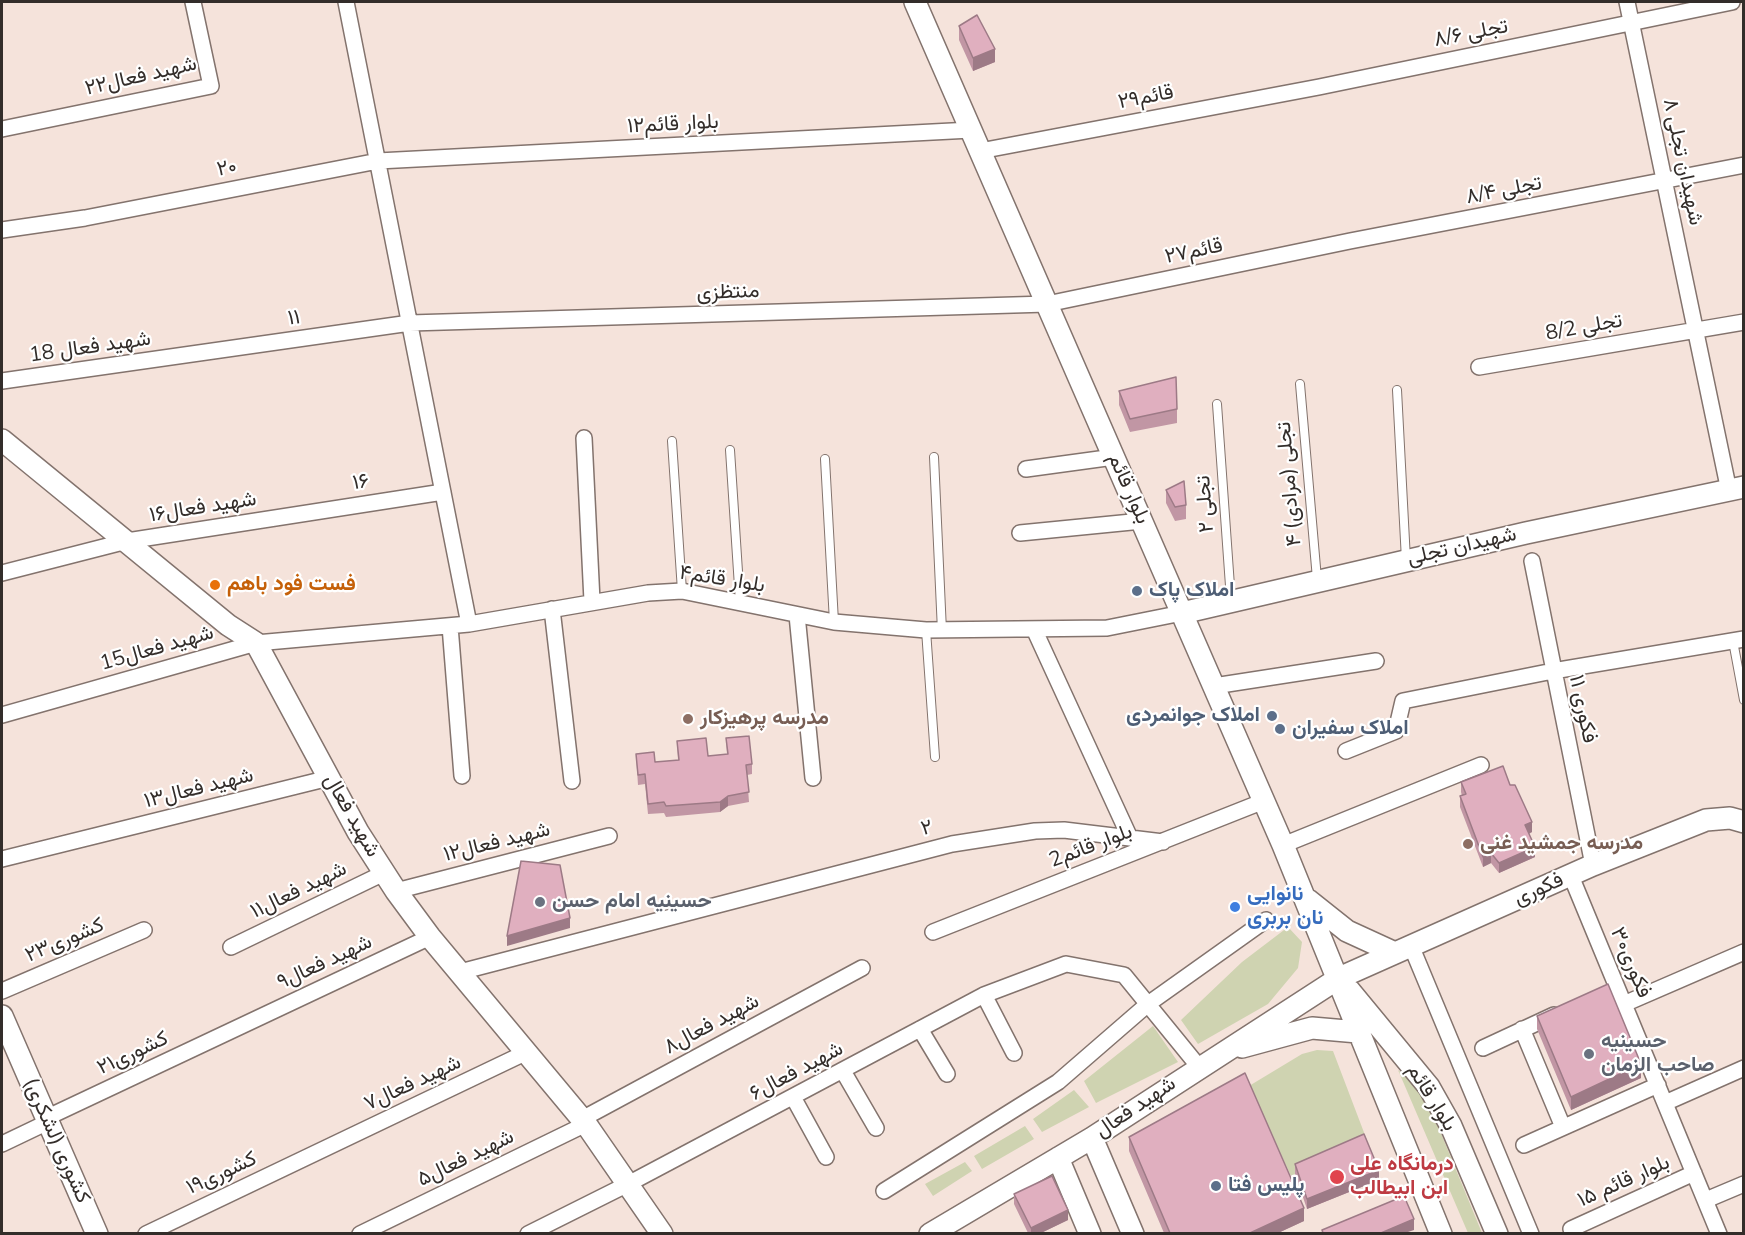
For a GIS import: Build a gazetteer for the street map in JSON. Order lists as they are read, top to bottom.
{
  "streets": {
    "street": [
      "تجلی ۸/۶",
      "شهید فعال۲۲",
      "قائم۲۹",
      "بلوار قائم۱۲",
      "شهیدان تجلی ۸",
      "۲۰",
      "۸/۴ تجلی",
      "قائم۲۷",
      "منتظزی",
      "۱۱",
      "8/2 تجلی",
      "18 شهید فعال",
      "۱۶",
      "بلوار قائم",
      "شهید فعال۱۶",
      "شهیدان تجلی",
      "بلوار قائم۴",
      "15شهید فعال",
      "فکوری ۱۱",
      "شهید فعال۱۳",
      "شهید فعال",
      "۲",
      "شهید فعال۱۲",
      "2بلوار قائم",
      "فکوری",
      "شهید فعال۱۱",
      "کشوری۲۳",
      "شهید فعال۹",
      "فکوری۳۰",
      "شهید فعال۸",
      "۲۱کشوری",
      "شهید فعال۶",
      "شهید فعال۷",
      "کشوری (لشکری)",
      "شهید فعال۵",
      "۱۹کشوری",
      "بلوار قائم ۱۵"
    ],
    "lane": ["۴ تجلی (مرادی)", "۲ تجلی"]
  },
  "crossings": [
    ["تجلی ۸/۶", "قائم۲۹"],
    ["تجلی ۸/۶", "شهیدان تجلی ۸"],
    ["قائم۲۹", "بلوار قائم"],
    ["بلوار قائم۱۲", "۲۰"],
    ["بلوار قائم۱۲", "بلوار قائم"],
    ["شهیدان تجلی ۸", "۸/۴ تجلی"],
    ["شهیدان تجلی ۸", "8/2 تجلی"],
    ["شهیدان تجلی ۸", "شهیدان تجلی"],
    ["۸/۴ تجلی", "قائم۲۷"],
    ["قائم۲۷", "منتظزی"],
    ["قائم۲۷", "بلوار قائم"],
    ["منتظزی", "۱۱"],
    ["منتظزی", "بلوار قائم"],
    ["۱۱", "18 شهید فعال"],
    ["۱۶", "شهید فعال۱۶"],
    ["۴ تجلی (مرادی)", "شهیدان تجلی"],
    ["بلوار قائم", "شهیدان تجلی"],
    ["بلوار قائم", "بلوار قائم۴"],
    ["بلوار قائم", "شهید فعال"],
    ["بلوار قائم", "2بلوار قائم"],
    ["بلوار قائم", "فکوری"],
    ["۲ تجلی", "شهیدان تجلی"],
    ["شهید فعال۱۶", "شهید فعال"],
    ["شهیدان تجلی", "بلوار قائم۴"],
    ["بلوار قائم۴", "15شهید فعال"],
    ["بلوار قائم۴", "شهید فعال"],
    ["15شهید فعال", "شهید فعال"],
    ["فکوری ۱۱", "فکوری"],
    ["شهید فعال۱۳", "شهید فعال"],
    ["شهید فعال", "۲"],
    ["شهید فعال", "شهید فعال۱۲"],
    ["شهید فعال", "فکوری"],
    ["شهید فعال", "شهید فعال۱۱"],
    ["شهید فعال", "شهید فعال۹"],
    ["شهید فعال", "شهید فعال۸"],
    ["شهید فعال", "شهید فعال۶"],
    ["شهید فعال", "شهید فعال۷"],
    ["شهید فعال", "شهید فعال۵"],
    ["۲", "2بلوار قائم"],
    ["شهید فعال۱۲", "شهید فعال۱۱"],
    ["فکوری", "فکوری۳۰"],
    ["شهید فعال۹", "۲۱کشوری"],
    ["فکوری۳۰", "بلوار قائم ۱۵"],
    ["شهید فعال۸", "شهید فعال۵"],
    ["۲۱کشوری", "کشوری (لشکری)"],
    ["شهید فعال۷", "۱۹کشوری"]
  ],
  "places": [
    "فست فود باهم",
    "املاک پاک",
    "املاک جوانمردی",
    "مدرسه پرهیزکار",
    "املاک سفیران",
    "مدرسه جمشید غنی",
    "حسینیه امام حسن",
    "نانوایی نان بربری",
    "حسینیه صاحب الزمان",
    "درمانگاه علی ابن ابیطالب",
    "پلیس فتا"
  ]
}
